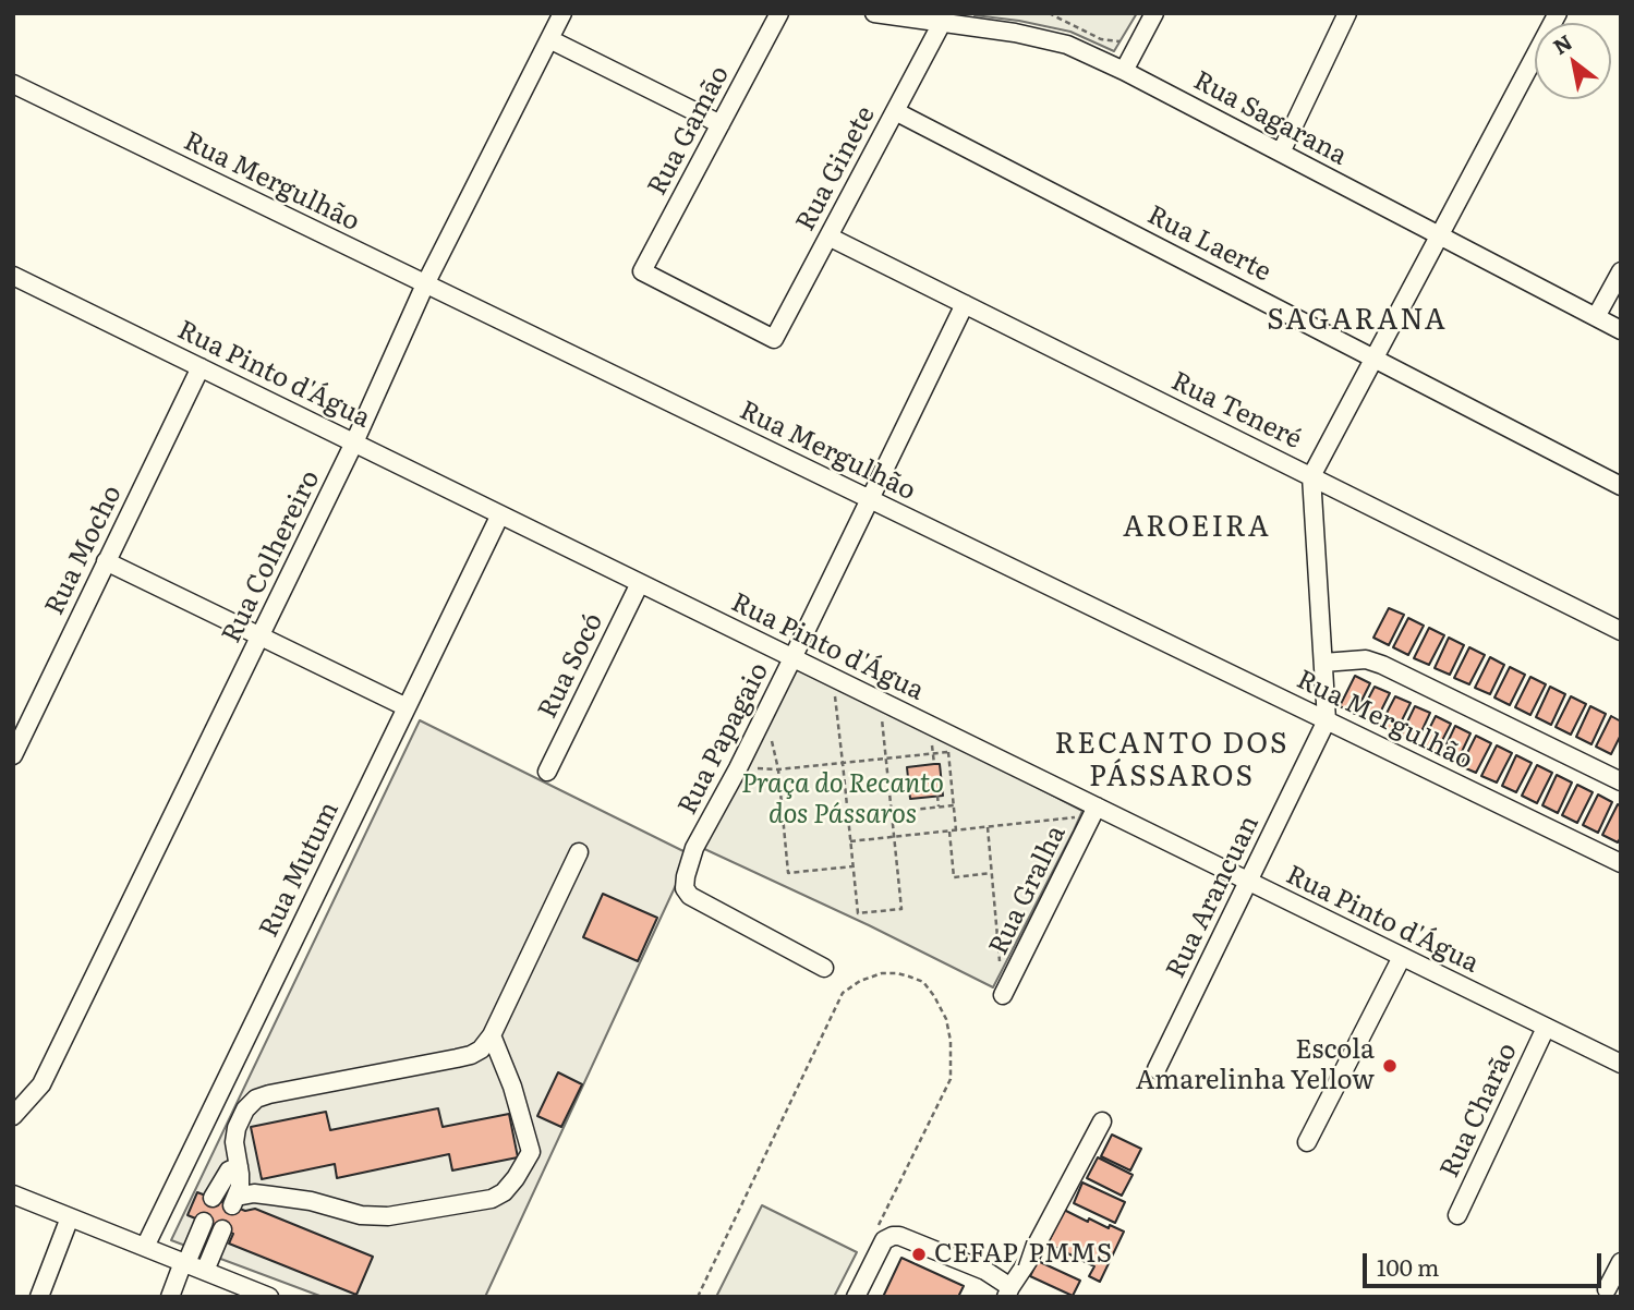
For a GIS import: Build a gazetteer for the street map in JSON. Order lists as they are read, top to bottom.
{
  "streets": {
    "street": [
      "Rua Sagarana",
      "Rua Gamão",
      "Rua Ginete",
      "Rua Mergulhão",
      "Rua Laerte",
      "Rua Pinto d'Água",
      "Rua Teneré",
      "Rua Mocho",
      "Rua Colhereiro",
      "Rua Socó",
      "Rua Papagaio",
      "Rua Mutum",
      "Rua Gralha",
      "Rua Arancuan",
      "Rua Charão"
    ]
  },
  "crossings": [
    ["Rua Sagarana", "Rua Ginete"],
    ["Rua Gamão", "Rua Ginete"],
    ["Rua Ginete", "Rua Laerte"],
    ["Rua Ginete", "Rua Teneré"],
    ["Rua Mergulhão", "Rua Colhereiro"],
    ["Rua Mergulhão", "Rua Papagaio"],
    ["Rua Mergulhão", "Rua Arancuan"],
    ["Rua Pinto d'Água", "Rua Mocho"],
    ["Rua Pinto d'Água", "Rua Colhereiro"],
    ["Rua Pinto d'Água", "Rua Socó"],
    ["Rua Pinto d'Água", "Rua Papagaio"],
    ["Rua Pinto d'Água", "Rua Mutum"],
    ["Rua Pinto d'Água", "Rua Gralha"],
    ["Rua Pinto d'Água", "Rua Arancuan"],
    ["Rua Pinto d'Água", "Rua Charão"],
    ["Rua Teneré", "Rua Papagaio"],
    ["Rua Teneré", "Rua Arancuan"]
  ],
  "districts": ["SAGARANA", "AROEIRA", "RECANTO DOS PÁSSAROS"],
  "parks": ["Praça do Recanto dos Pássaros"],
  "places": ["Escola Amarelinha Yellow", "CEFAP/PMMS"],
  "scale_bar": "100 m",
  "north": "top left"
}
